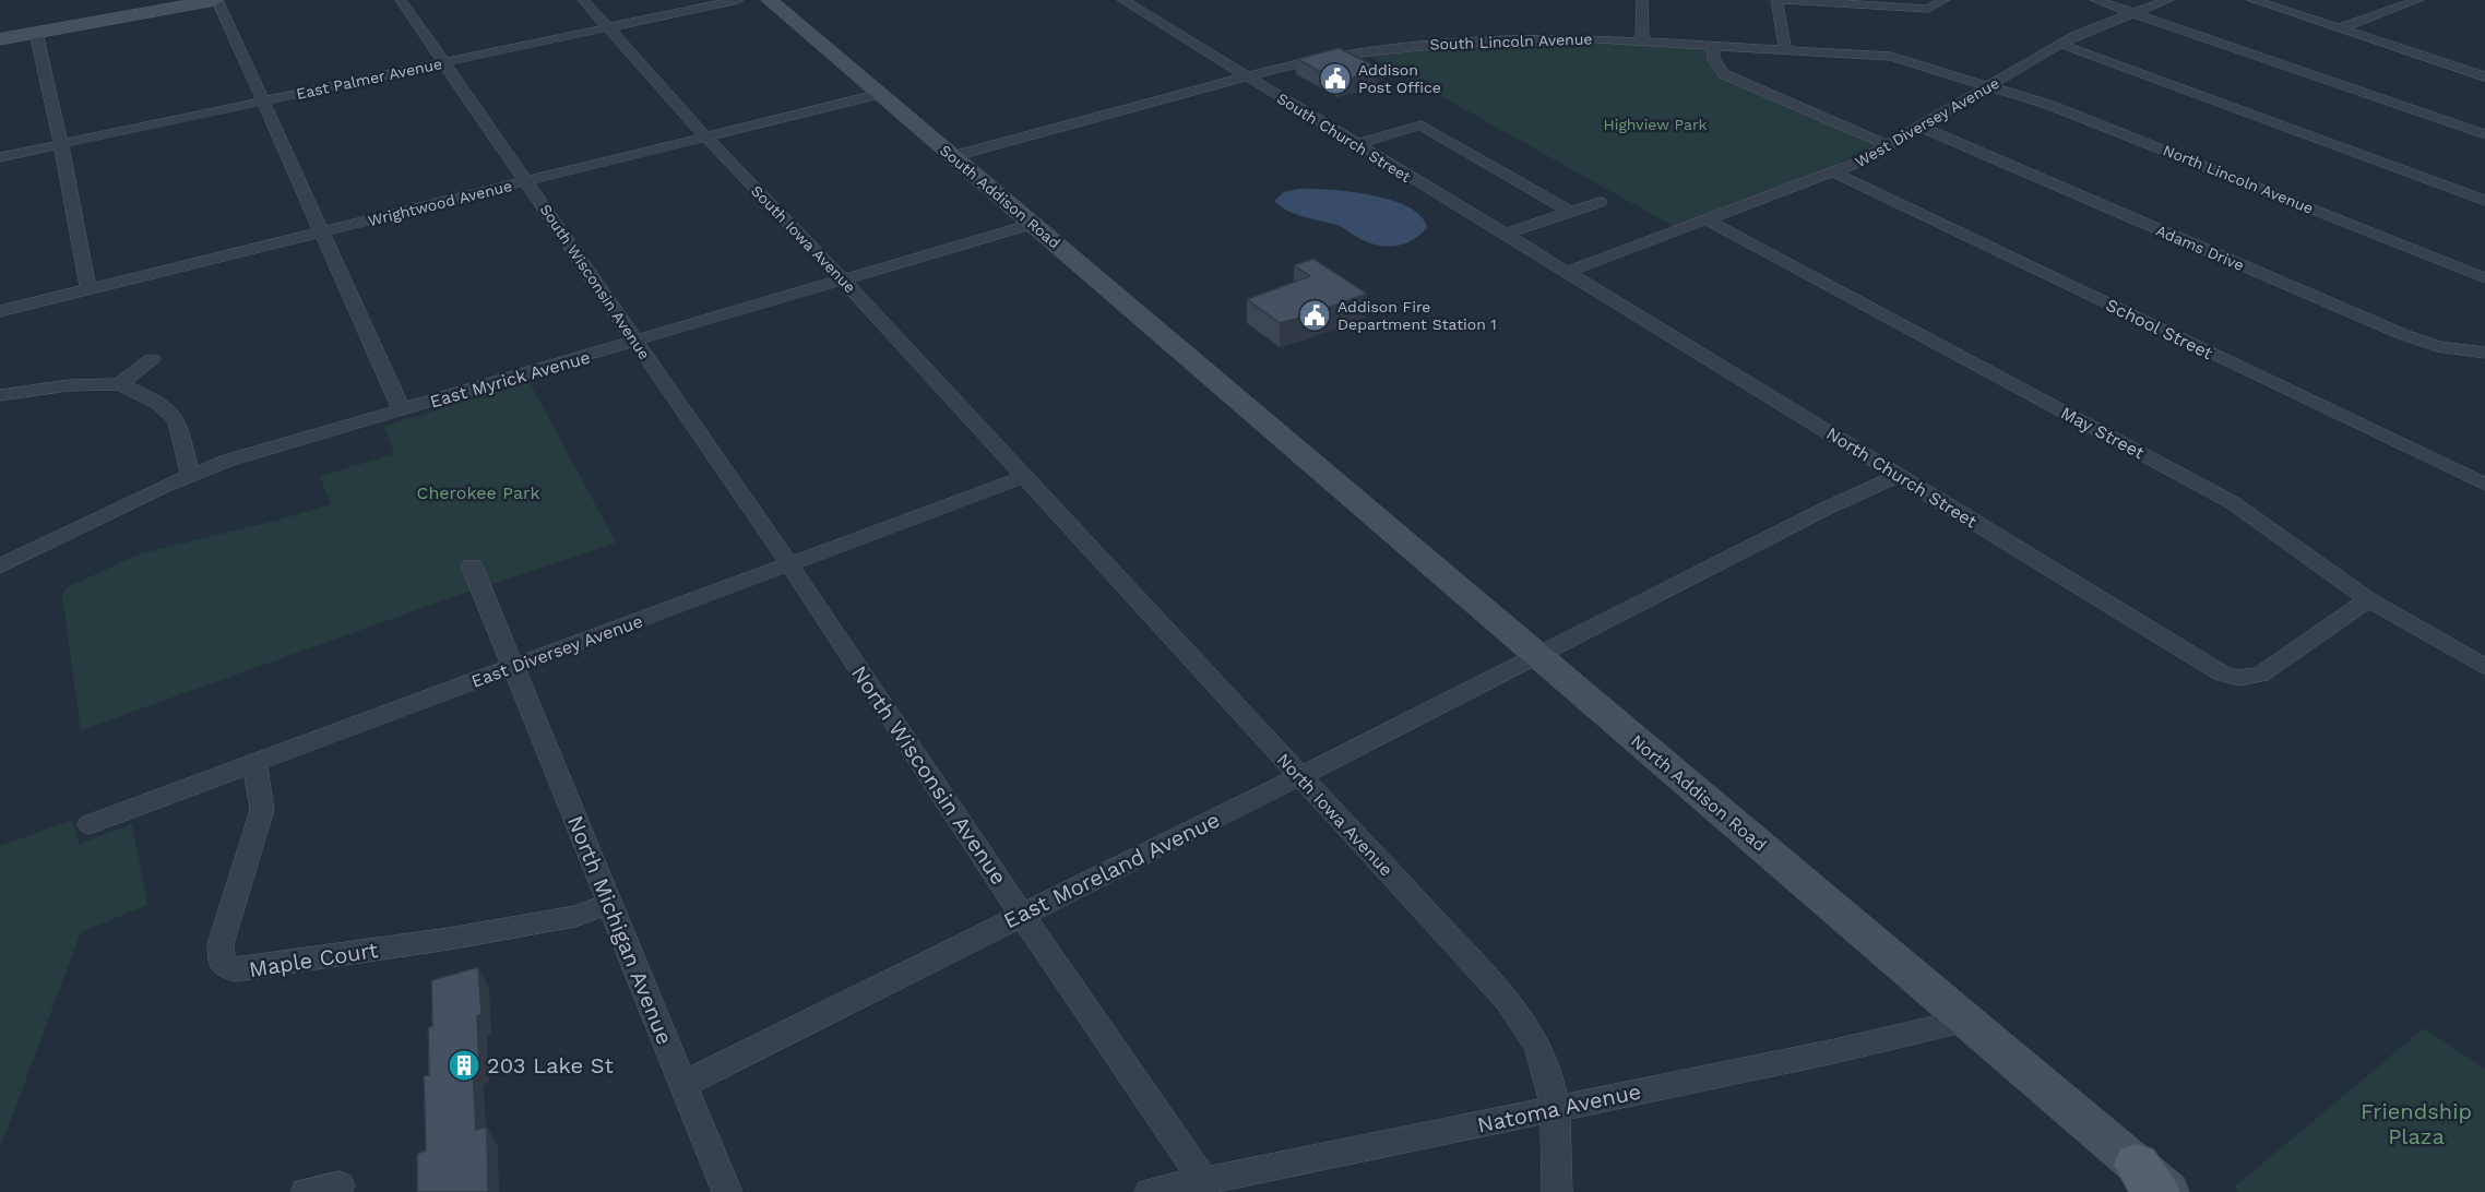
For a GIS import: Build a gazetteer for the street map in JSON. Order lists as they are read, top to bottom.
{
  "streets": {
    "street": [
      "South Lincoln Avenue",
      "East Palmer Avenue",
      "West Diversey Avenue",
      "South Church Street",
      "North Lincoln Avenue",
      "South Addison Road",
      "Wrightwood Avenue",
      "South Iowa Avenue",
      "Adams Drive",
      "South Wisconsin Avenue",
      "School Street",
      "East Myrick Avenue",
      "May Street",
      "North Church Street",
      "East Diversey Avenue",
      "North Wisconsin Avenue",
      "North Addison Road",
      "North Iowa Avenue",
      "East Moreland Avenue",
      "North Michigan Avenue",
      "Maple Court",
      "Natoma Avenue"
    ]
  },
  "crossings": [
    ["South Lincoln Avenue", "West Diversey Avenue"],
    ["South Lincoln Avenue", "South Church Street"],
    ["South Lincoln Avenue", "North Lincoln Avenue"],
    ["South Lincoln Avenue", "South Addison Road"],
    ["East Palmer Avenue", "South Iowa Avenue"],
    ["East Palmer Avenue", "South Wisconsin Avenue"],
    ["West Diversey Avenue", "South Church Street"],
    ["West Diversey Avenue", "North Lincoln Avenue"],
    ["West Diversey Avenue", "Adams Drive"],
    ["West Diversey Avenue", "School Street"],
    ["West Diversey Avenue", "May Street"],
    ["West Diversey Avenue", "North Church Street"],
    ["South Church Street", "North Church Street"],
    ["South Addison Road", "Wrightwood Avenue"],
    ["South Addison Road", "East Myrick Avenue"],
    ["South Addison Road", "North Addison Road"],
    ["Wrightwood Avenue", "South Iowa Avenue"],
    ["Wrightwood Avenue", "South Wisconsin Avenue"],
    ["South Iowa Avenue", "East Myrick Avenue"],
    ["South Iowa Avenue", "East Diversey Avenue"],
    ["South Iowa Avenue", "North Iowa Avenue"],
    ["South Wisconsin Avenue", "East Myrick Avenue"],
    ["South Wisconsin Avenue", "East Diversey Avenue"],
    ["South Wisconsin Avenue", "North Wisconsin Avenue"],
    ["May Street", "North Church Street"],
    ["North Church Street", "East Moreland Avenue"],
    ["East Diversey Avenue", "North Wisconsin Avenue"],
    ["East Diversey Avenue", "North Iowa Avenue"],
    ["East Diversey Avenue", "North Michigan Avenue"],
    ["East Diversey Avenue", "Maple Court"],
    ["North Wisconsin Avenue", "East Moreland Avenue"],
    ["North Wisconsin Avenue", "Natoma Avenue"],
    ["North Addison Road", "East Moreland Avenue"],
    ["North Addison Road", "Natoma Avenue"],
    ["North Iowa Avenue", "East Moreland Avenue"],
    ["North Iowa Avenue", "Natoma Avenue"],
    ["East Moreland Avenue", "North Michigan Avenue"],
    ["North Michigan Avenue", "Maple Court"]
  ],
  "parks": ["Highview Park", "Cherokee Park", "Friendship Plaza"],
  "places": {
    "public building": ["Addison Post Office", "Addison Fire Department Station 1"],
    "building": ["203 Lake St"]
  }
}
